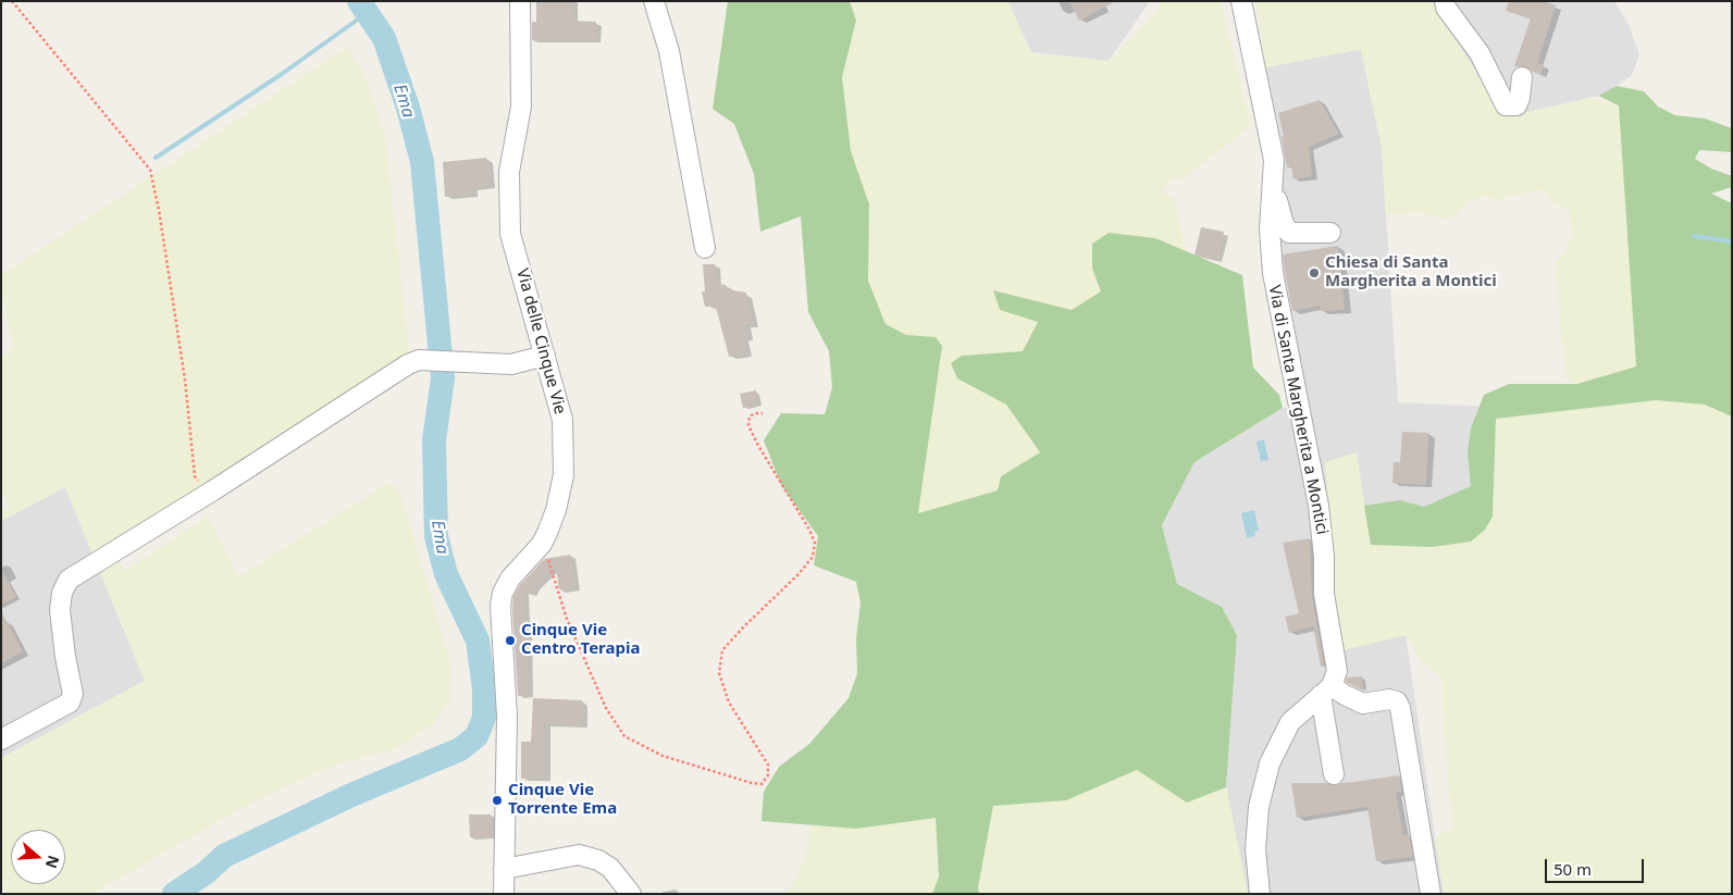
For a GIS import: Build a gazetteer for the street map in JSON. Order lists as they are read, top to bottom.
{
  "streets": {
    "street": ["Via delle Cinque Vie", "Via di Santa Margherita a Montici"]
  },
  "water": ["Ema"],
  "places": ["Chiesa di Santa Margherita a Montici", "Cinque Vie Centro Terapia", "Cinque Vie Torrente Ema"],
  "scale_bar": "50 m",
  "north": "right"
}
